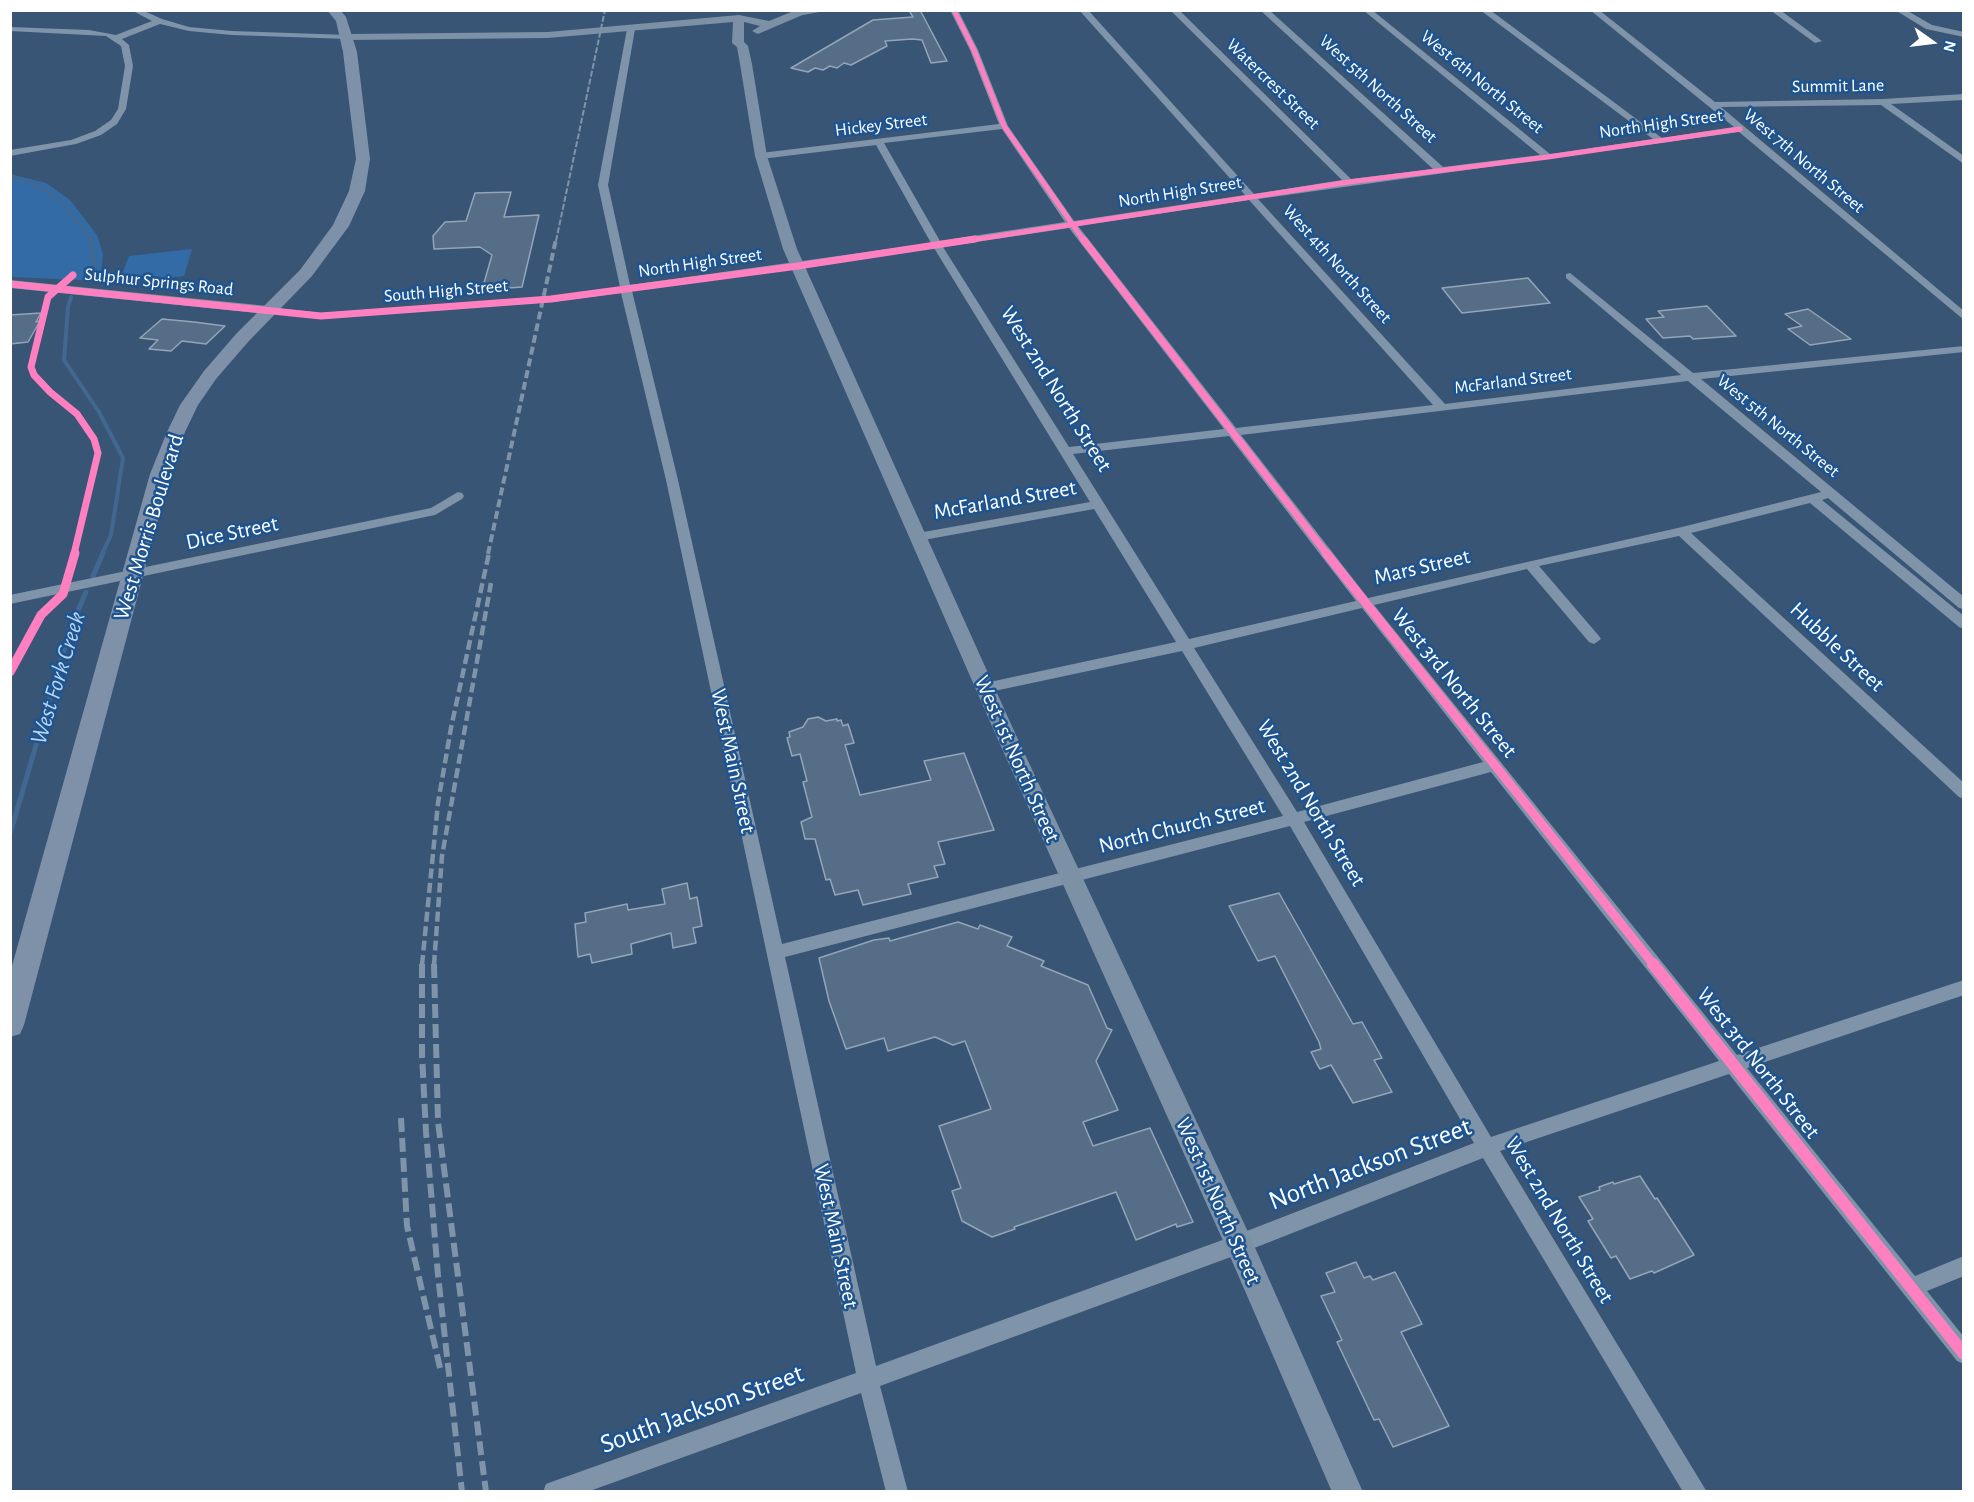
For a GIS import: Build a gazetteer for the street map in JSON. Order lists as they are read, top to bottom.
{
  "streets": {
    "main road": ["Sulphur Springs Road", "West Morris Boulevard", "West 1st North Street"],
    "street": [
      "West 6th North Street",
      "Watercrest Street",
      "Summit Lane",
      "West 5th North Street",
      "North High Street",
      "Hickey Street",
      "West 7th North Street",
      "West 4th North Street",
      "South High Street",
      "McFarland Street",
      "West 2nd North Street",
      "Dice Street",
      "Mars Street",
      "Hubble Street",
      "West 3rd North Street",
      "West Main Street",
      "North Church Street",
      "North Jackson Street",
      "South Jackson Street"
    ]
  },
  "crossings": [
    ["West 6th North Street", "North High Street"],
    ["Watercrest Street", "North High Street"],
    ["Summit Lane", "West 7th North Street"],
    ["West 5th North Street", "North High Street"],
    ["West 5th North Street", "McFarland Street"],
    ["West 5th North Street", "Mars Street"],
    ["North High Street", "West 7th North Street"],
    ["North High Street", "West 4th North Street"],
    ["North High Street", "South High Street"],
    ["North High Street", "West 2nd North Street"],
    ["North High Street", "West 3rd North Street"],
    ["North High Street", "West 1st North Street"],
    ["North High Street", "West Main Street"],
    ["Hickey Street", "West 2nd North Street"],
    ["Hickey Street", "West 3rd North Street"],
    ["Hickey Street", "West 1st North Street"],
    ["West 4th North Street", "McFarland Street"],
    ["Sulphur Springs Road", "South High Street"],
    ["Sulphur Springs Road", "West Morris Boulevard"],
    ["South High Street", "West Morris Boulevard"],
    ["South High Street", "West Main Street"],
    ["McFarland Street", "West 2nd North Street"],
    ["McFarland Street", "West 3rd North Street"],
    ["McFarland Street", "West 1st North Street"],
    ["West 2nd North Street", "Mars Street"],
    ["West 2nd North Street", "North Church Street"],
    ["West 2nd North Street", "North Jackson Street"],
    ["West Morris Boulevard", "Dice Street"],
    ["Mars Street", "Hubble Street"],
    ["Mars Street", "West 3rd North Street"],
    ["Mars Street", "West 1st North Street"],
    ["West 3rd North Street", "North Church Street"],
    ["West 3rd North Street", "North Jackson Street"],
    ["West 1st North Street", "North Church Street"],
    ["West 1st North Street", "North Jackson Street"],
    ["West Main Street", "North Church Street"],
    ["West Main Street", "North Jackson Street"],
    ["West Main Street", "South Jackson Street"],
    ["North Jackson Street", "South Jackson Street"]
  ],
  "water": ["West Fork Creek"],
  "north": "right"
}
